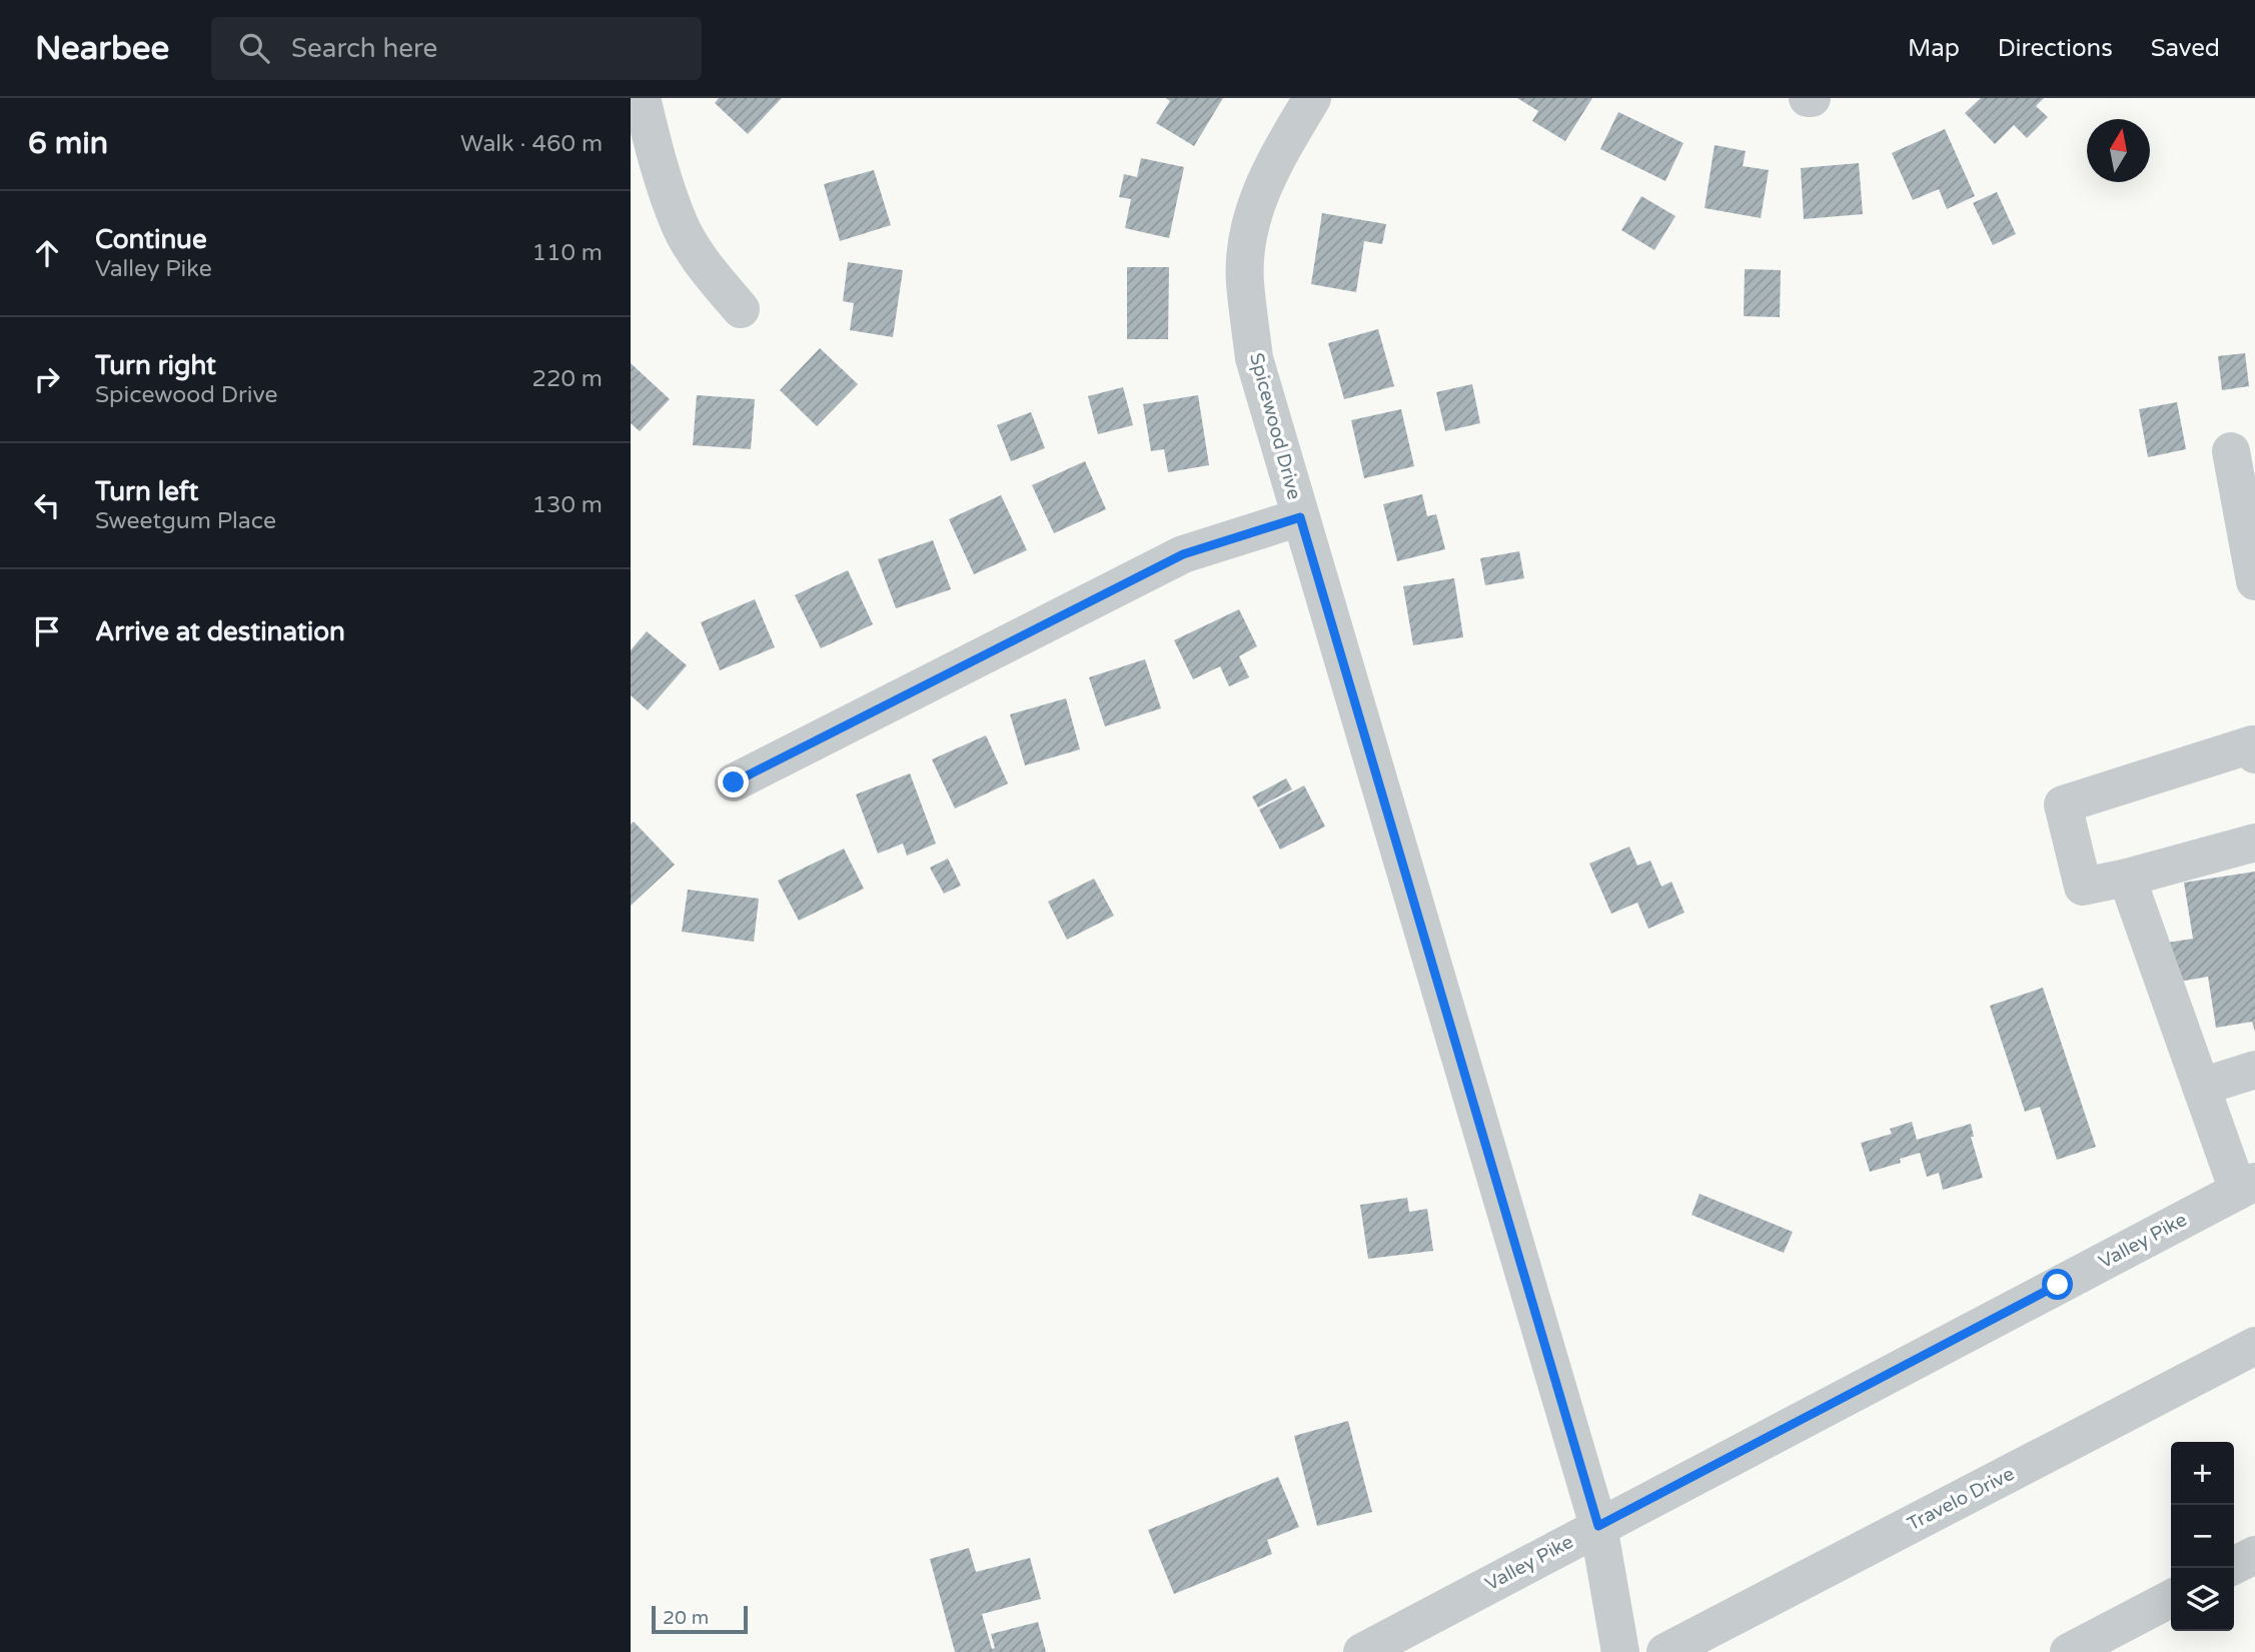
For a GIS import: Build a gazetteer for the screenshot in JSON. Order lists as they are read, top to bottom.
{
  "streets": {
    "street": ["Spicewood Drive", "Valley Pike", "Travelo Drive"]
  },
  "crossings": [
    ["Spicewood Drive", "Valley Pike"]
  ],
  "scale_bar": "20 m",
  "north": "top",
  "page": {
    "header": "Nearbee",
    "search": "Search here",
    "nav": ["Map", "Directions", "Saved"],
    "heading": ["6 min", "Walk · 460 m"],
    "list": [
      ["Continue", "Valley Pike", "110 m"],
      ["Turn right", "Spicewood Drive", "220 m"],
      ["Turn left", "Sweetgum Place", "130 m"],
      "Arrive at destination"
    ],
    "map_buttons": ["+", "−"],
    "scale": "20 m"
  }
}
